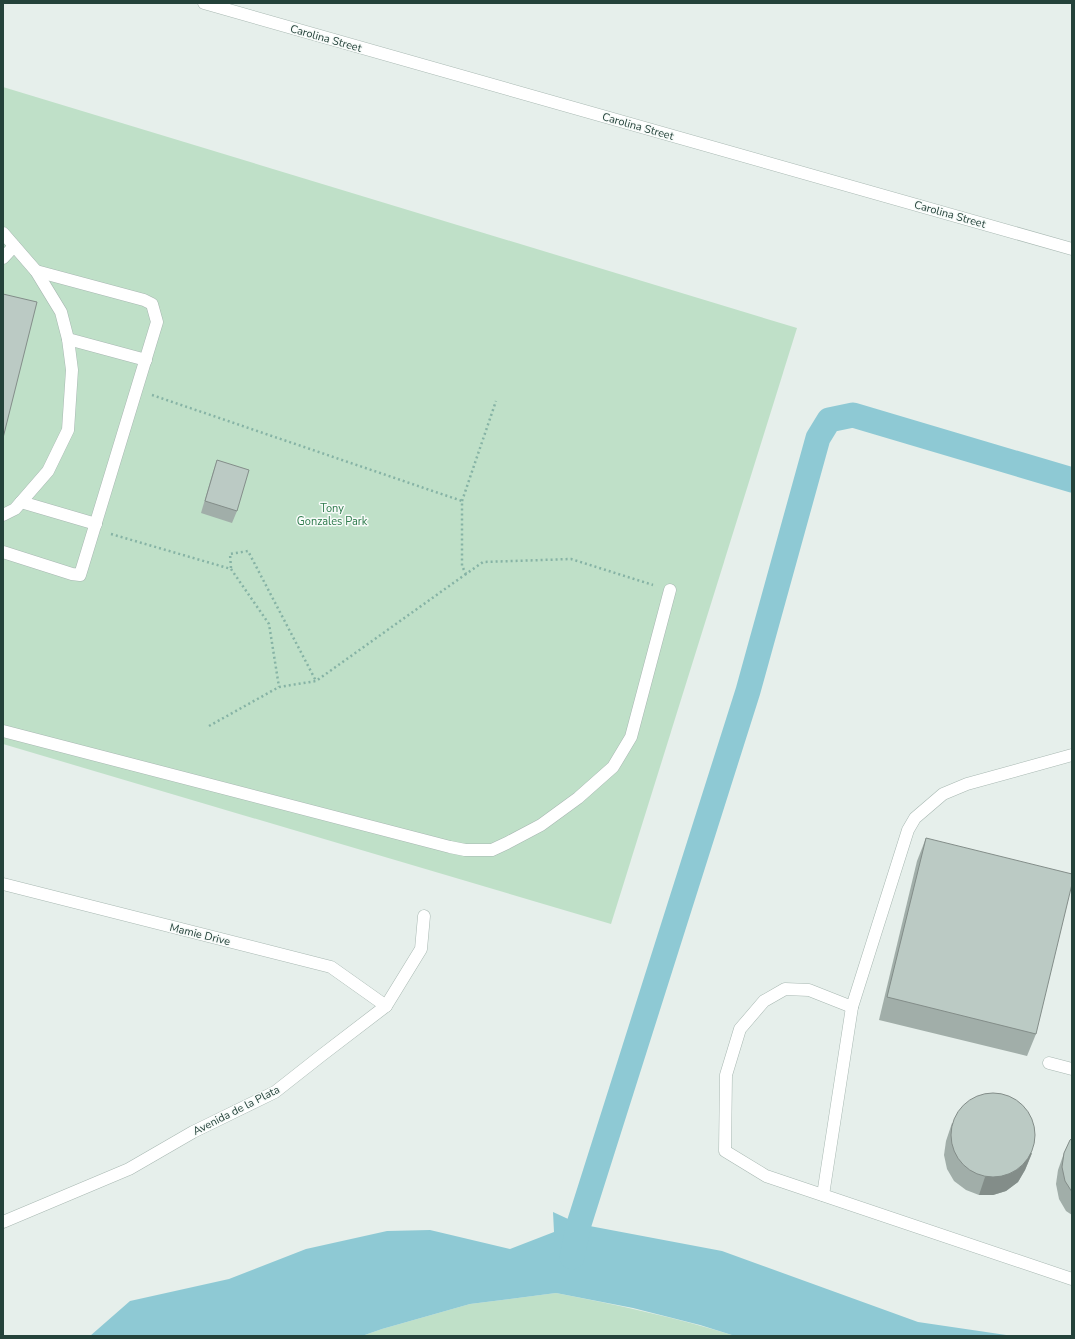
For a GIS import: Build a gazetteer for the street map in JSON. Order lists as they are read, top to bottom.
{
  "streets": {
    "street": ["Carolina Street", "Mamie Drive", "Avenida de la Plata"]
  },
  "crossings": [
    ["Mamie Drive", "Avenida de la Plata"]
  ],
  "parks": ["Tony Gonzales Park"]
}
